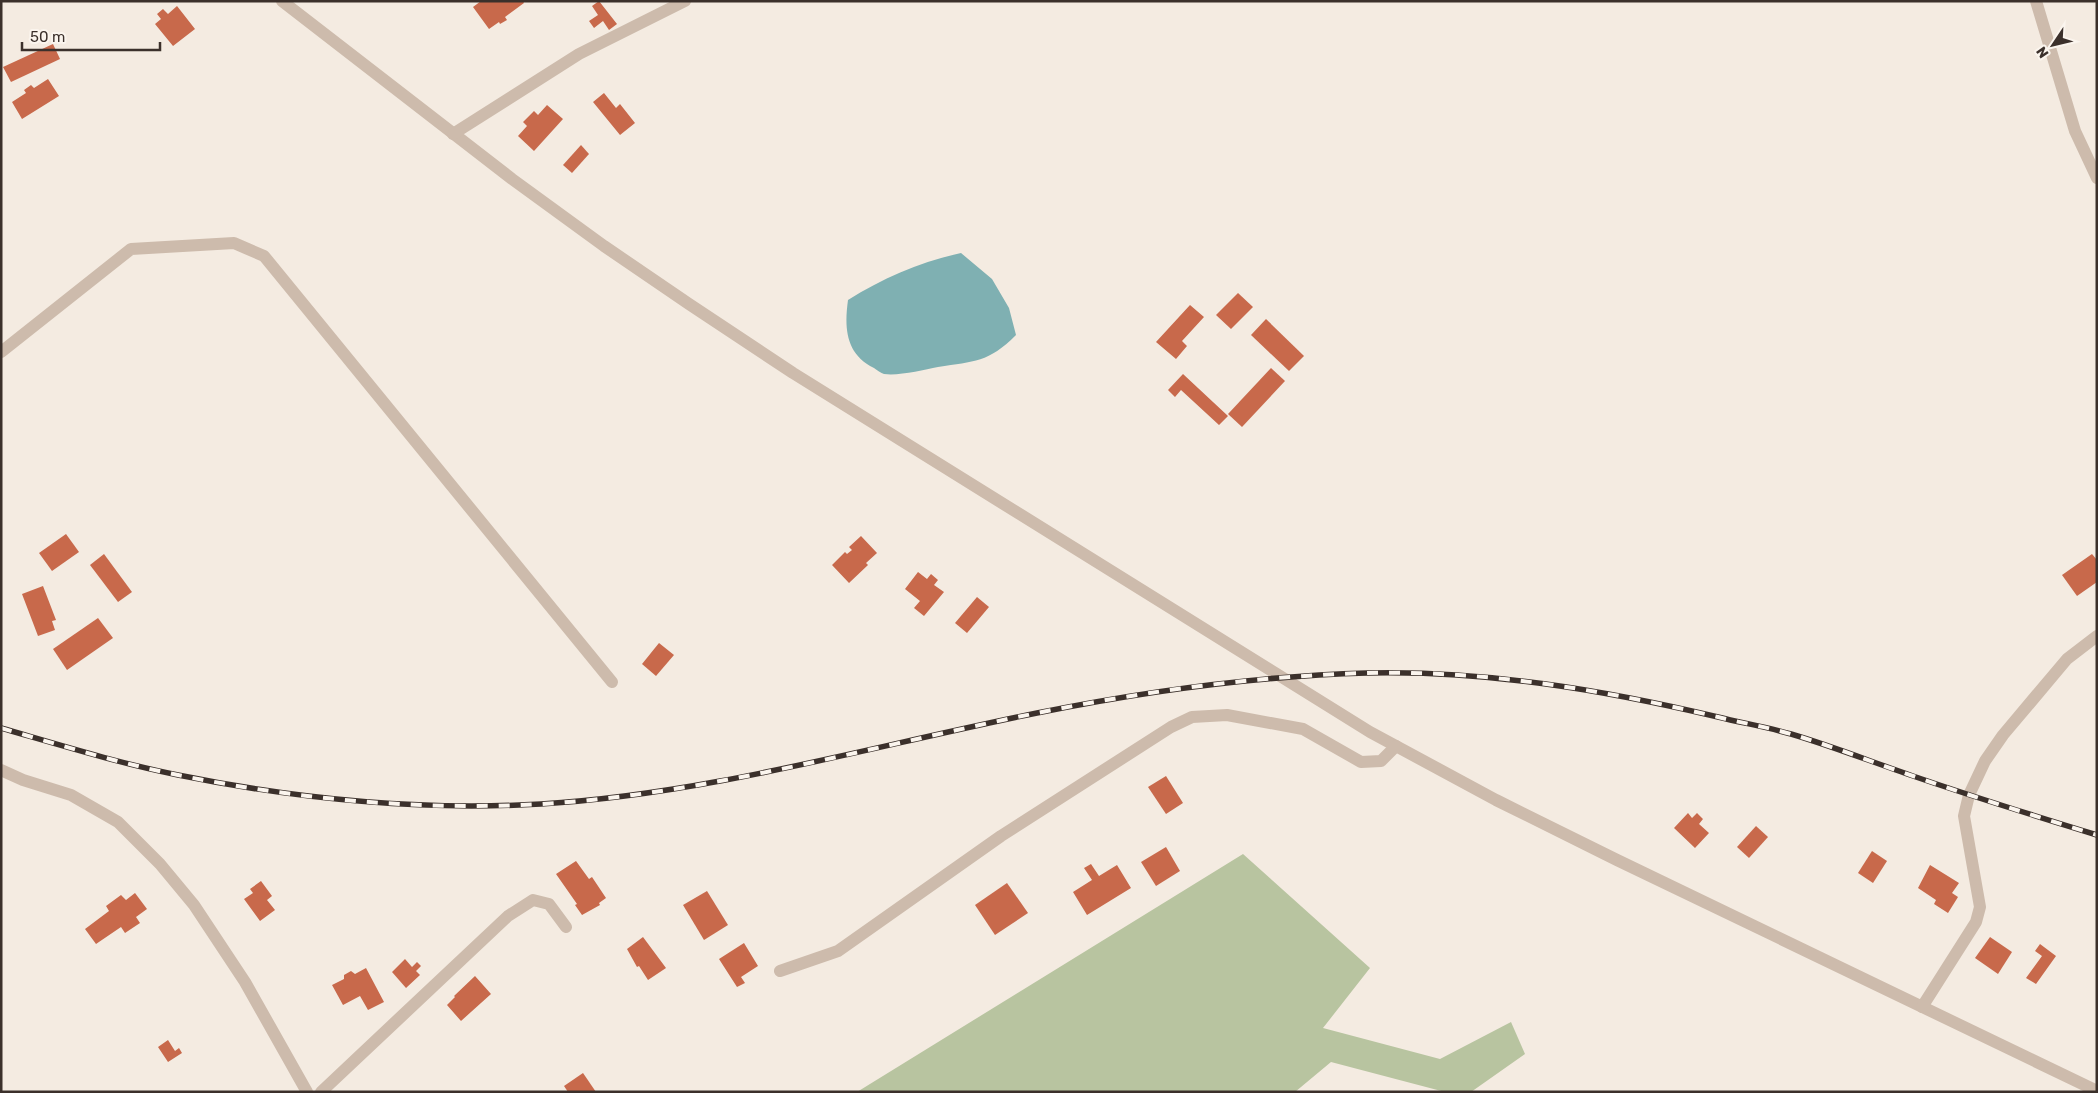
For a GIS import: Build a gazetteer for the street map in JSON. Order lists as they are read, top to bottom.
{
  "scale_bar": "50 m",
  "north": "bottom left"
}
